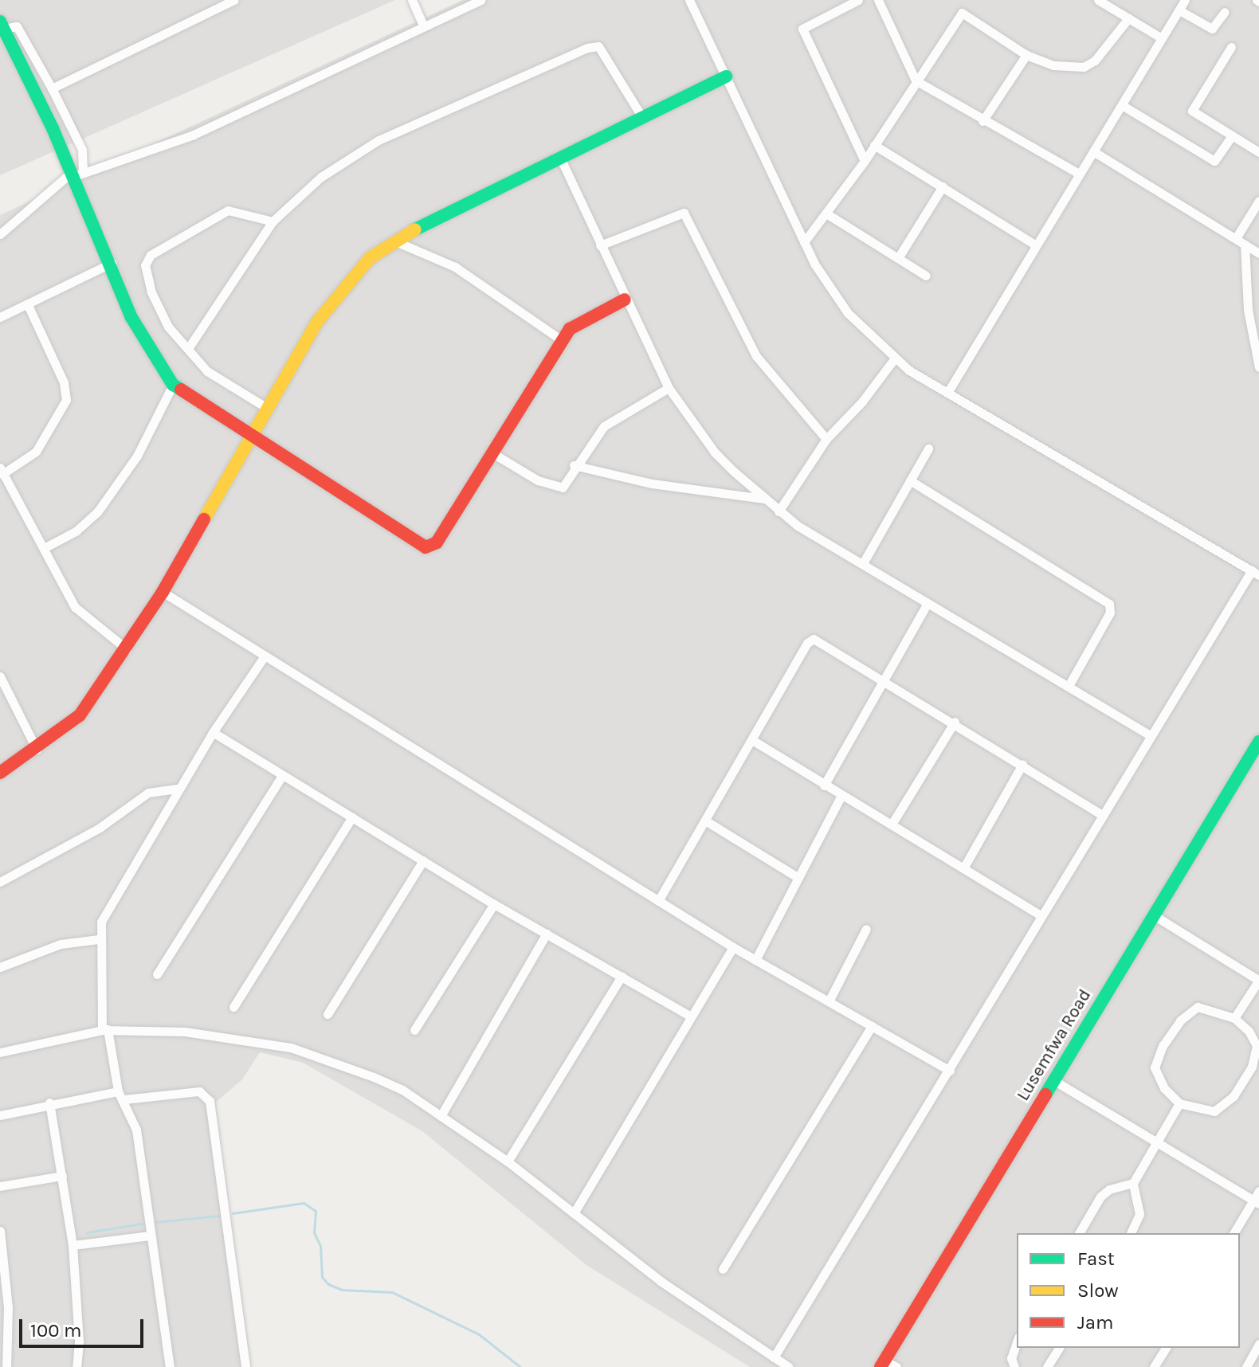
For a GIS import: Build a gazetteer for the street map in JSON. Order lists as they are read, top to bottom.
{
  "streets": {
    "street": ["Lusemfwa Road"]
  },
  "legend": ["Fast", "Slow", "Jam"],
  "scale_bar": "100 m"
}
